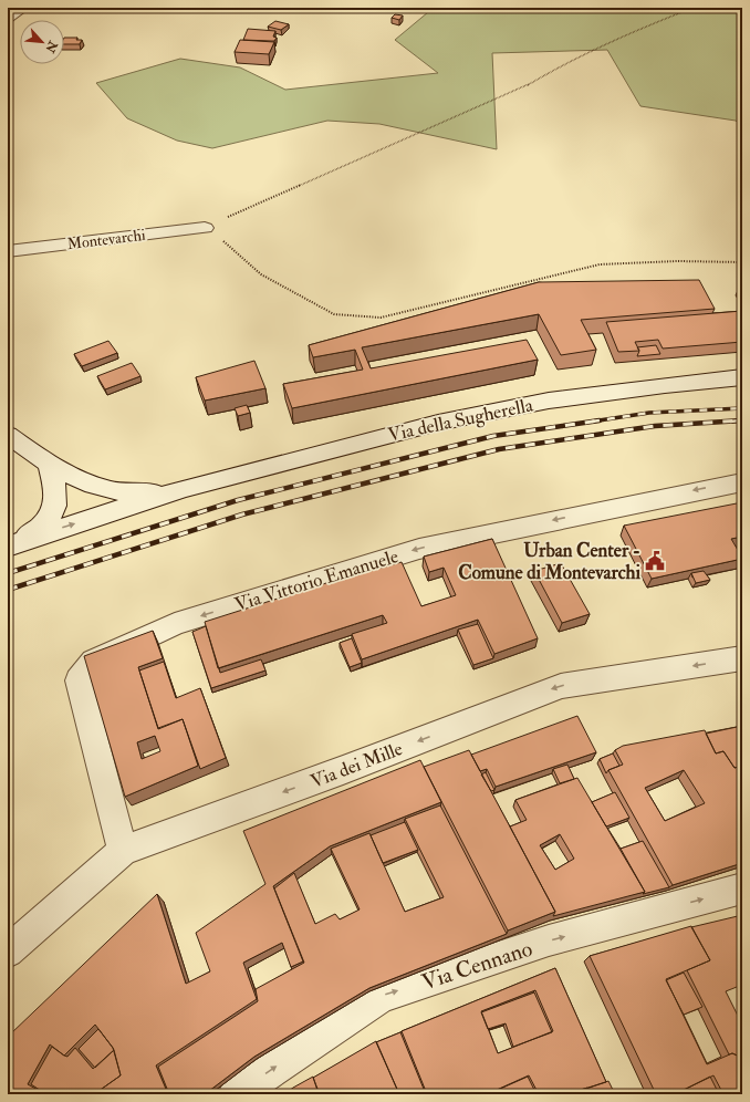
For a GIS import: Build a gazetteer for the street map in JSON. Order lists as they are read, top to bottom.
{
  "streets": {
    "street": [
      "Montevarchi",
      "Via della Sugherella",
      "Via Vittorio Emanuele",
      "Via dei Mille",
      "Via Cennano"
    ]
  },
  "crossings": [
    ["Via Vittorio Emanuele", "Via dei Mille"]
  ],
  "one_way": ["Via Vittorio Emanuele", "Via dei Mille", "Via Cennano"],
  "places": {
    "public building": ["Urban Center - Comune di Montevarchi"]
  },
  "north": "bottom right"
}
